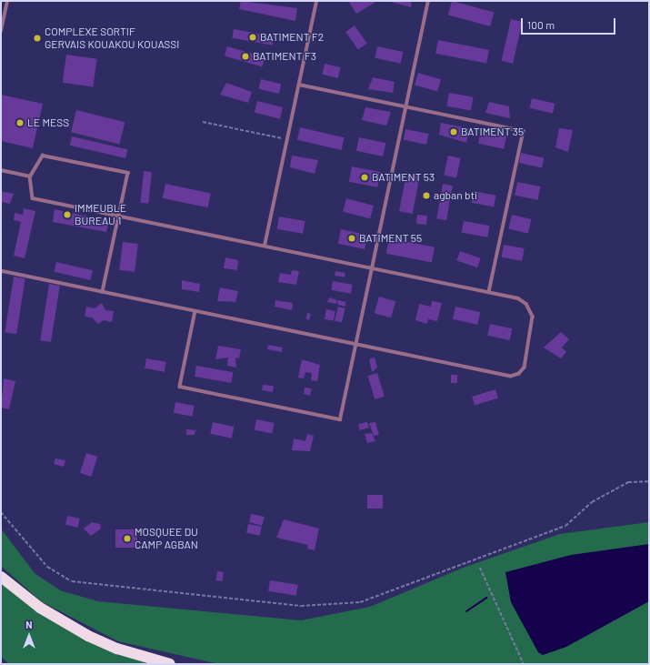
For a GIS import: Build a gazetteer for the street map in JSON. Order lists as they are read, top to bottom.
{
  "places": [
    "BATIMENT F2",
    "COMPLEXE SORTIF GERVAIS KOUAKOU KOUASSI",
    "BATIMENT F3",
    "LE MESS",
    "BATIMENT 35",
    "BATIMENT 53",
    "agban bti",
    "IMMEUBLE BUREAU 1",
    "BATIMENT 55",
    "MOSQUEE DU CAMP AGBAN"
  ],
  "scale_bar": "100 m",
  "north": "top"
}
